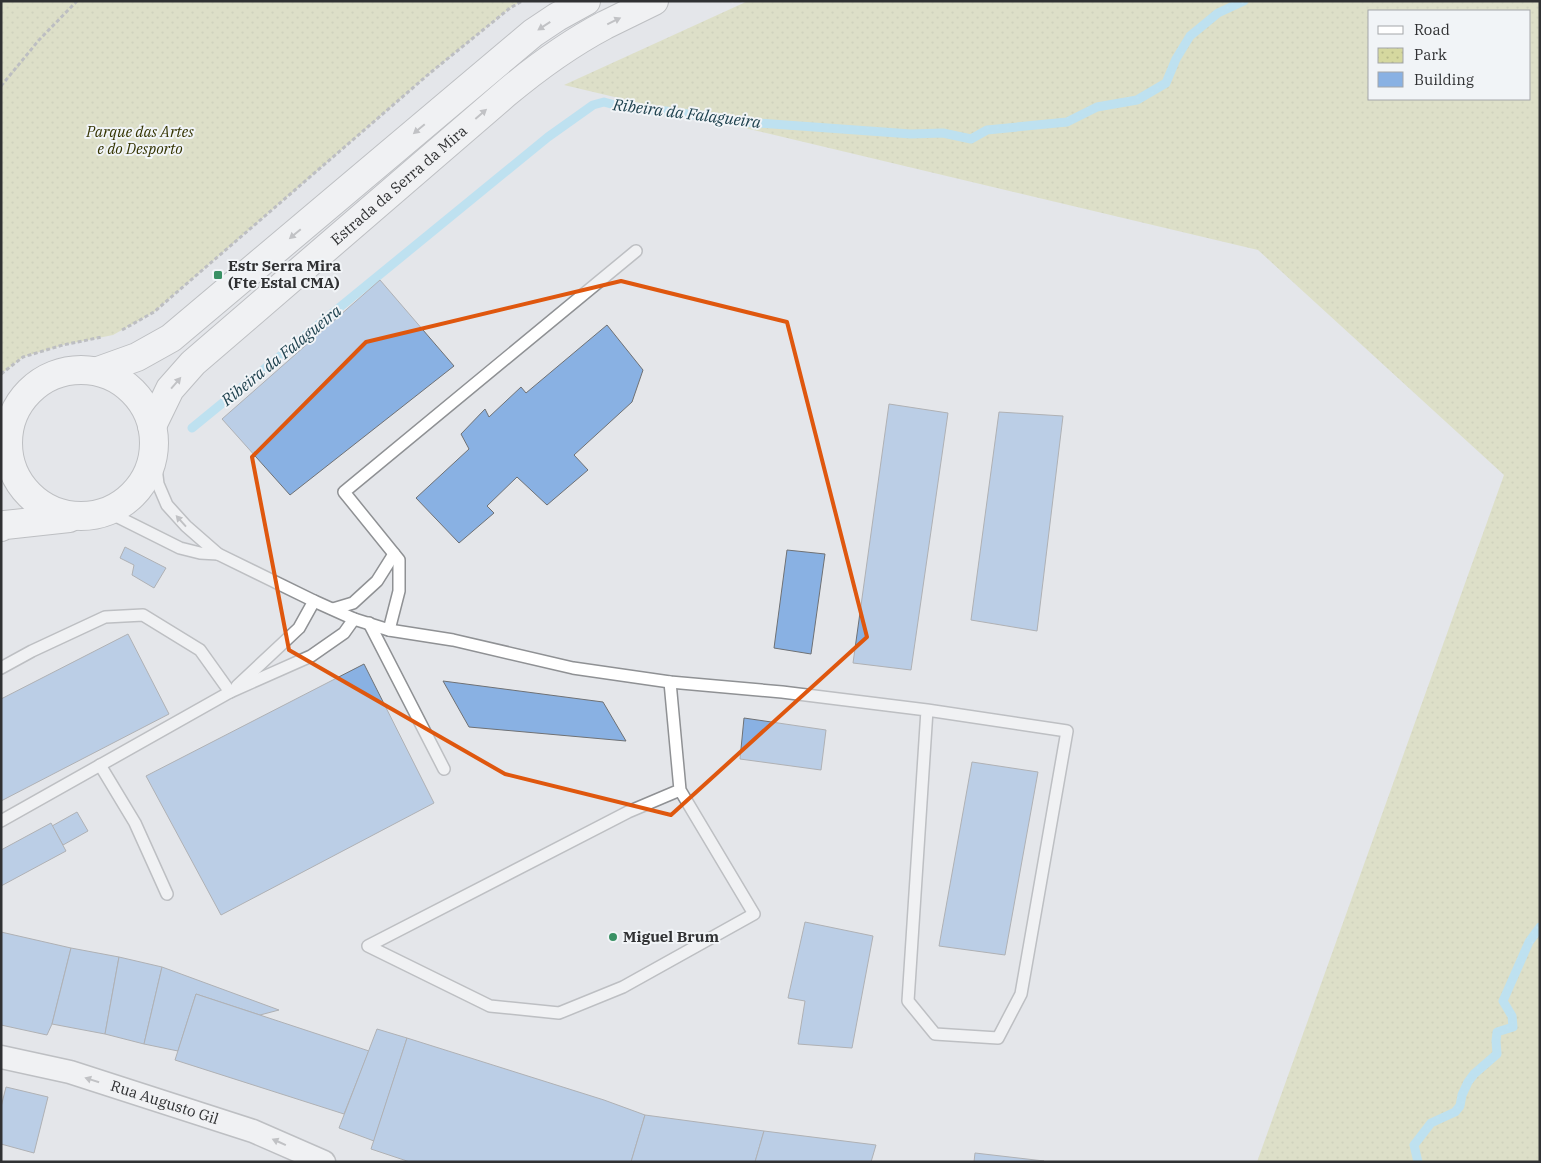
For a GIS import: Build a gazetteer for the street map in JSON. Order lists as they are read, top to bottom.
{
  "streets": {
    "street": ["Estrada da Serra da Mira", "Rua Augusto Gil"]
  },
  "one_way": ["Rua Augusto Gil"],
  "water": ["Ribeira da Falagueira"],
  "parks": ["Parque das Artes e do Desporto"],
  "places": {
    "transit": ["Estr Serra Mira (Fte Estal CMA)"],
    "other": ["Miguel Brum"]
  },
  "legend": ["Road", "Park", "Building"]
}
